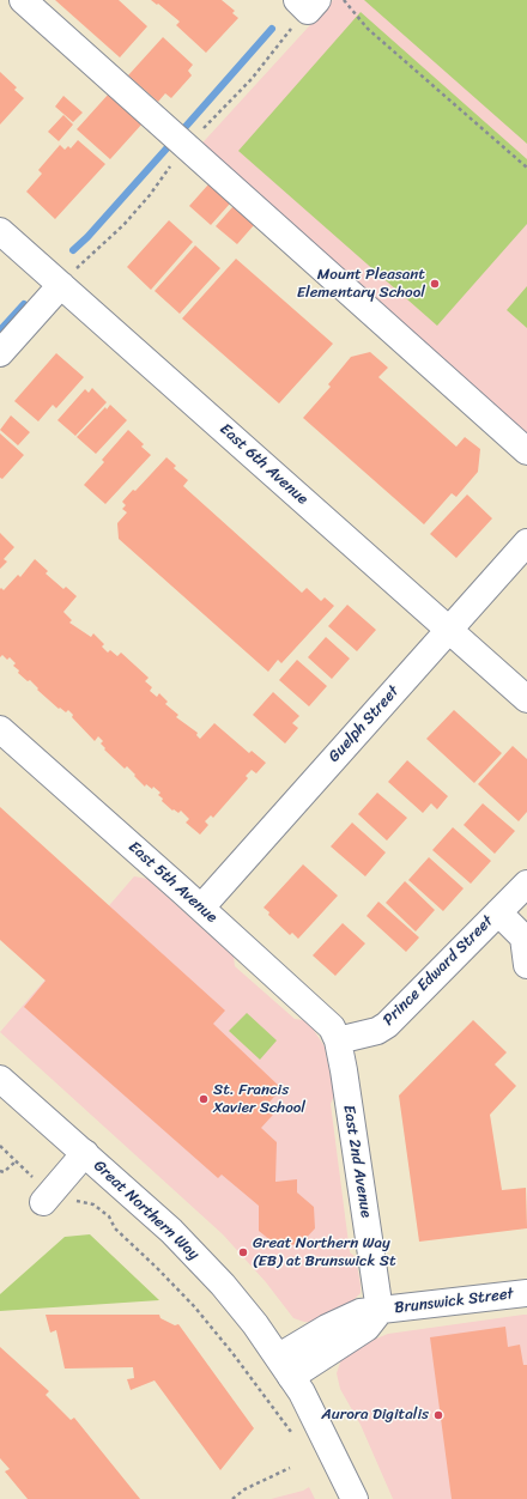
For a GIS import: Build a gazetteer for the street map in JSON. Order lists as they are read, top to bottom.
{
  "streets": {
    "street": [
      "East 6th Avenue",
      "Guelph Street",
      "East 5th Avenue",
      "Prince Edward Street",
      "East 2nd Avenue",
      "Great Northern Way",
      "Brunswick Street"
    ]
  },
  "crossings": [
    ["East 6th Avenue", "Guelph Street"],
    ["Guelph Street", "East 5th Avenue"],
    ["East 5th Avenue", "Prince Edward Street"],
    ["East 5th Avenue", "East 2nd Avenue"],
    ["Prince Edward Street", "East 2nd Avenue"],
    ["East 2nd Avenue", "Brunswick Street"],
    ["Great Northern Way", "Brunswick Street"]
  ],
  "places": [
    "Mount Pleasant Elementary School",
    "St. Francis Xavier School",
    "Great Northern Way (EB) at Brunswick St",
    "Aurora Digitalis"
  ]
}
